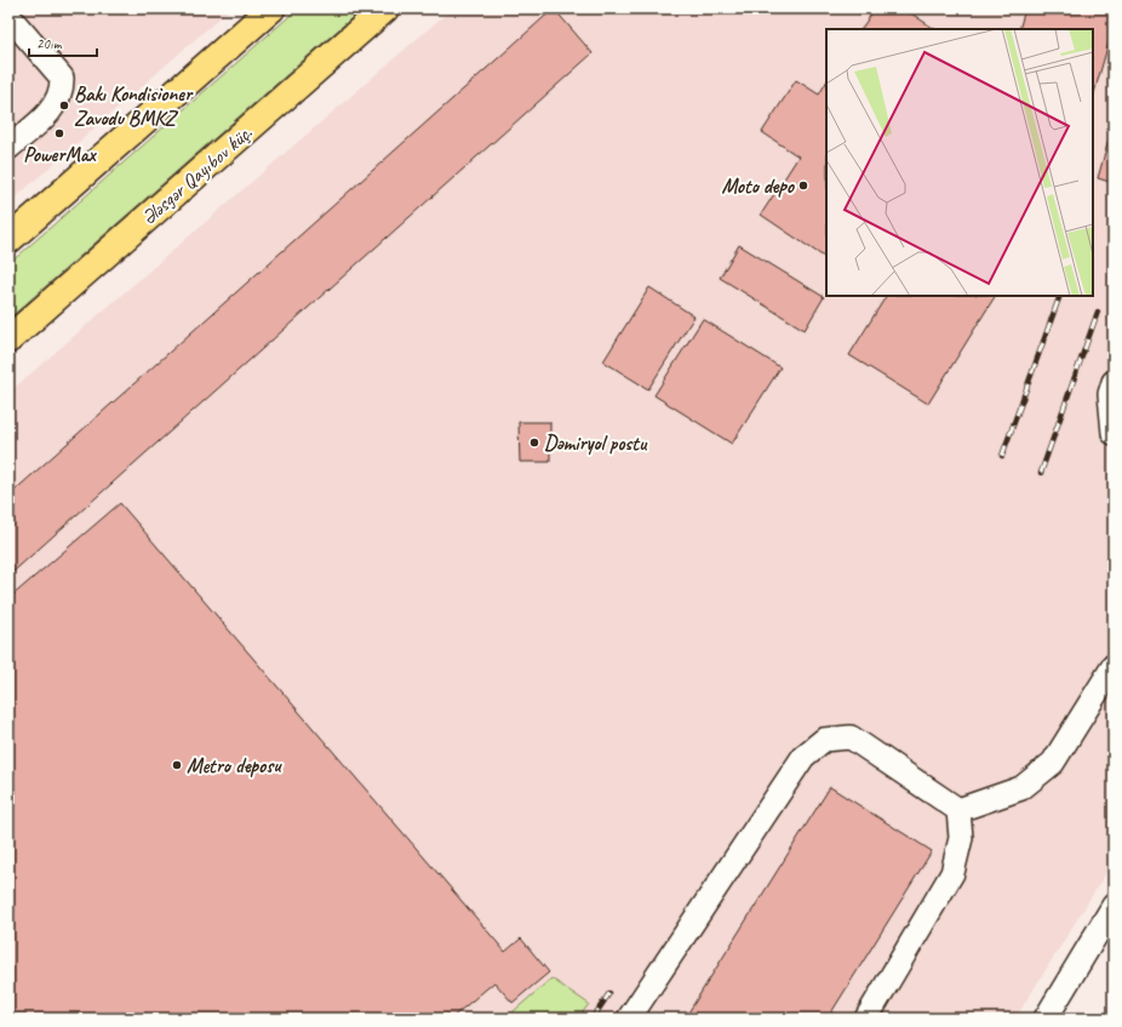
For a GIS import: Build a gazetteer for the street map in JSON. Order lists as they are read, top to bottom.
{
  "streets": {
    "main road": ["Ələsgər Qayıbov küç."]
  },
  "places": [
    "Bakı Kondisioner Zavodu BMKZ",
    "PowerMax",
    "Moto depo",
    "Dəmiryol postu",
    "Metro deposu"
  ],
  "scale_bar": "20 m"
}
